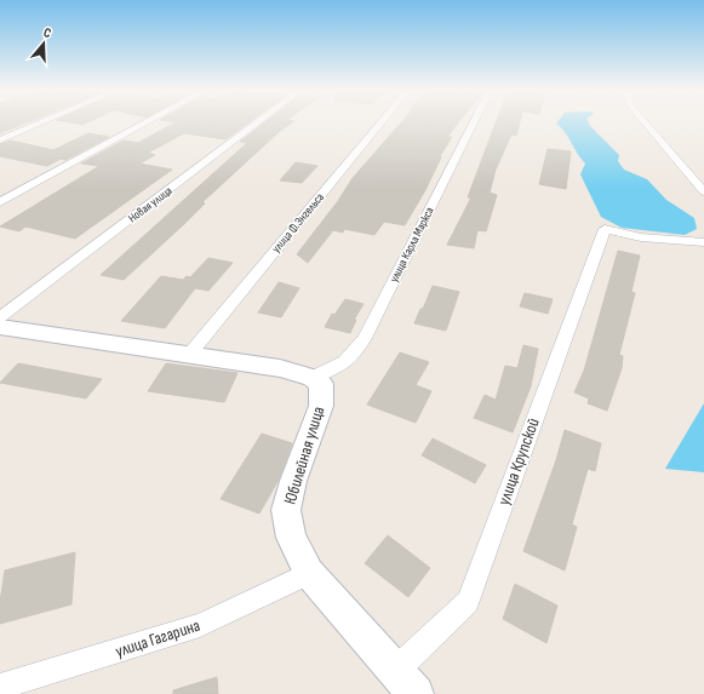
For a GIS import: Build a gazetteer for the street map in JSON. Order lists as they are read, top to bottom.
{
  "streets": {
    "street": [
      "Новая улица",
      "улица Ф.Энгельса",
      "улица Карла Маркса",
      "Юбилейная улица",
      "улица Крупской",
      "улица Гагарина"
    ]
  },
  "crossings": [
    ["улица Карла Маркса", "Юбилейная улица"],
    ["Юбилейная улица", "улица Крупской"],
    ["Юбилейная улица", "улица Гагарина"]
  ],
  "north": "top"
}
